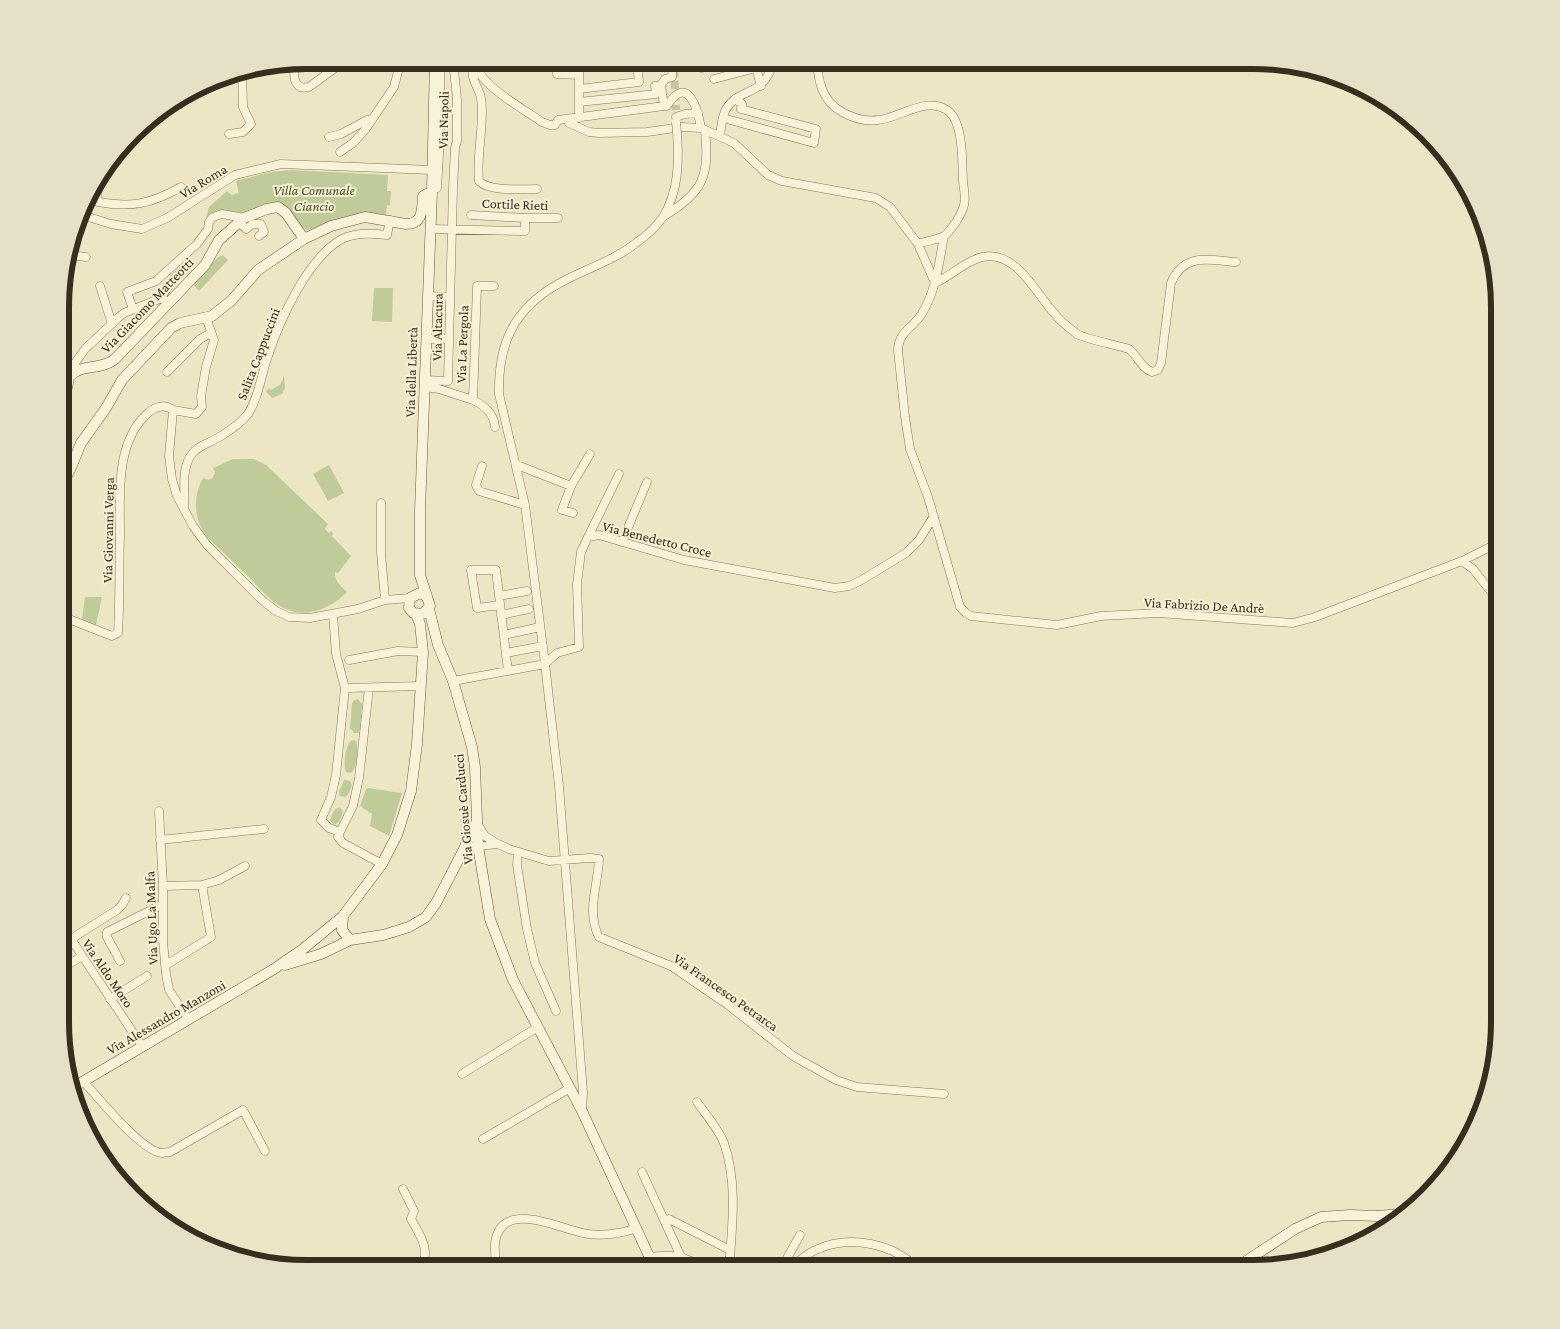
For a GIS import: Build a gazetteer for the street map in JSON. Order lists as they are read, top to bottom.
{
  "streets": {
    "main road": [
      "Via Giacomo Matteotti",
      "Via della Libertà",
      "Via Giosuè Carducci",
      "Via Alessandro Manzoni"
    ],
    "street": [
      "Via Napoli",
      "Via Roma",
      "Cortile Rieti",
      "Via Altacura",
      "Via La Pergola",
      "Salita Cappuccini",
      "Via Giovanni Verga",
      "Via Benedetto Croce",
      "Via Fabrizio De Andrè",
      "Via Ugo La Malfa",
      "Via Aldo Moro",
      "Via Francesco Petrarca"
    ]
  },
  "crossings": [
    ["Via Napoli", "Via Altacura"],
    ["Via Roma", "Via della Libertà"],
    ["Via Altacura", "Via La Pergola"],
    ["Via Altacura", "Via della Libertà"],
    ["Via La Pergola", "Via della Libertà"],
    ["Via della Libertà", "Via Giosuè Carducci"],
    ["Via Benedetto Croce", "Via Fabrizio De Andrè"],
    ["Via Benedetto Croce", "Via Giosuè Carducci"],
    ["Via Giosuè Carducci", "Via Francesco Petrarca"],
    ["Via Giosuè Carducci", "Via Alessandro Manzoni"],
    ["Via Ugo La Malfa", "Via Alessandro Manzoni"],
    ["Via Aldo Moro", "Via Alessandro Manzoni"]
  ],
  "parks": ["Villa Comunale Ciancio"]
}
